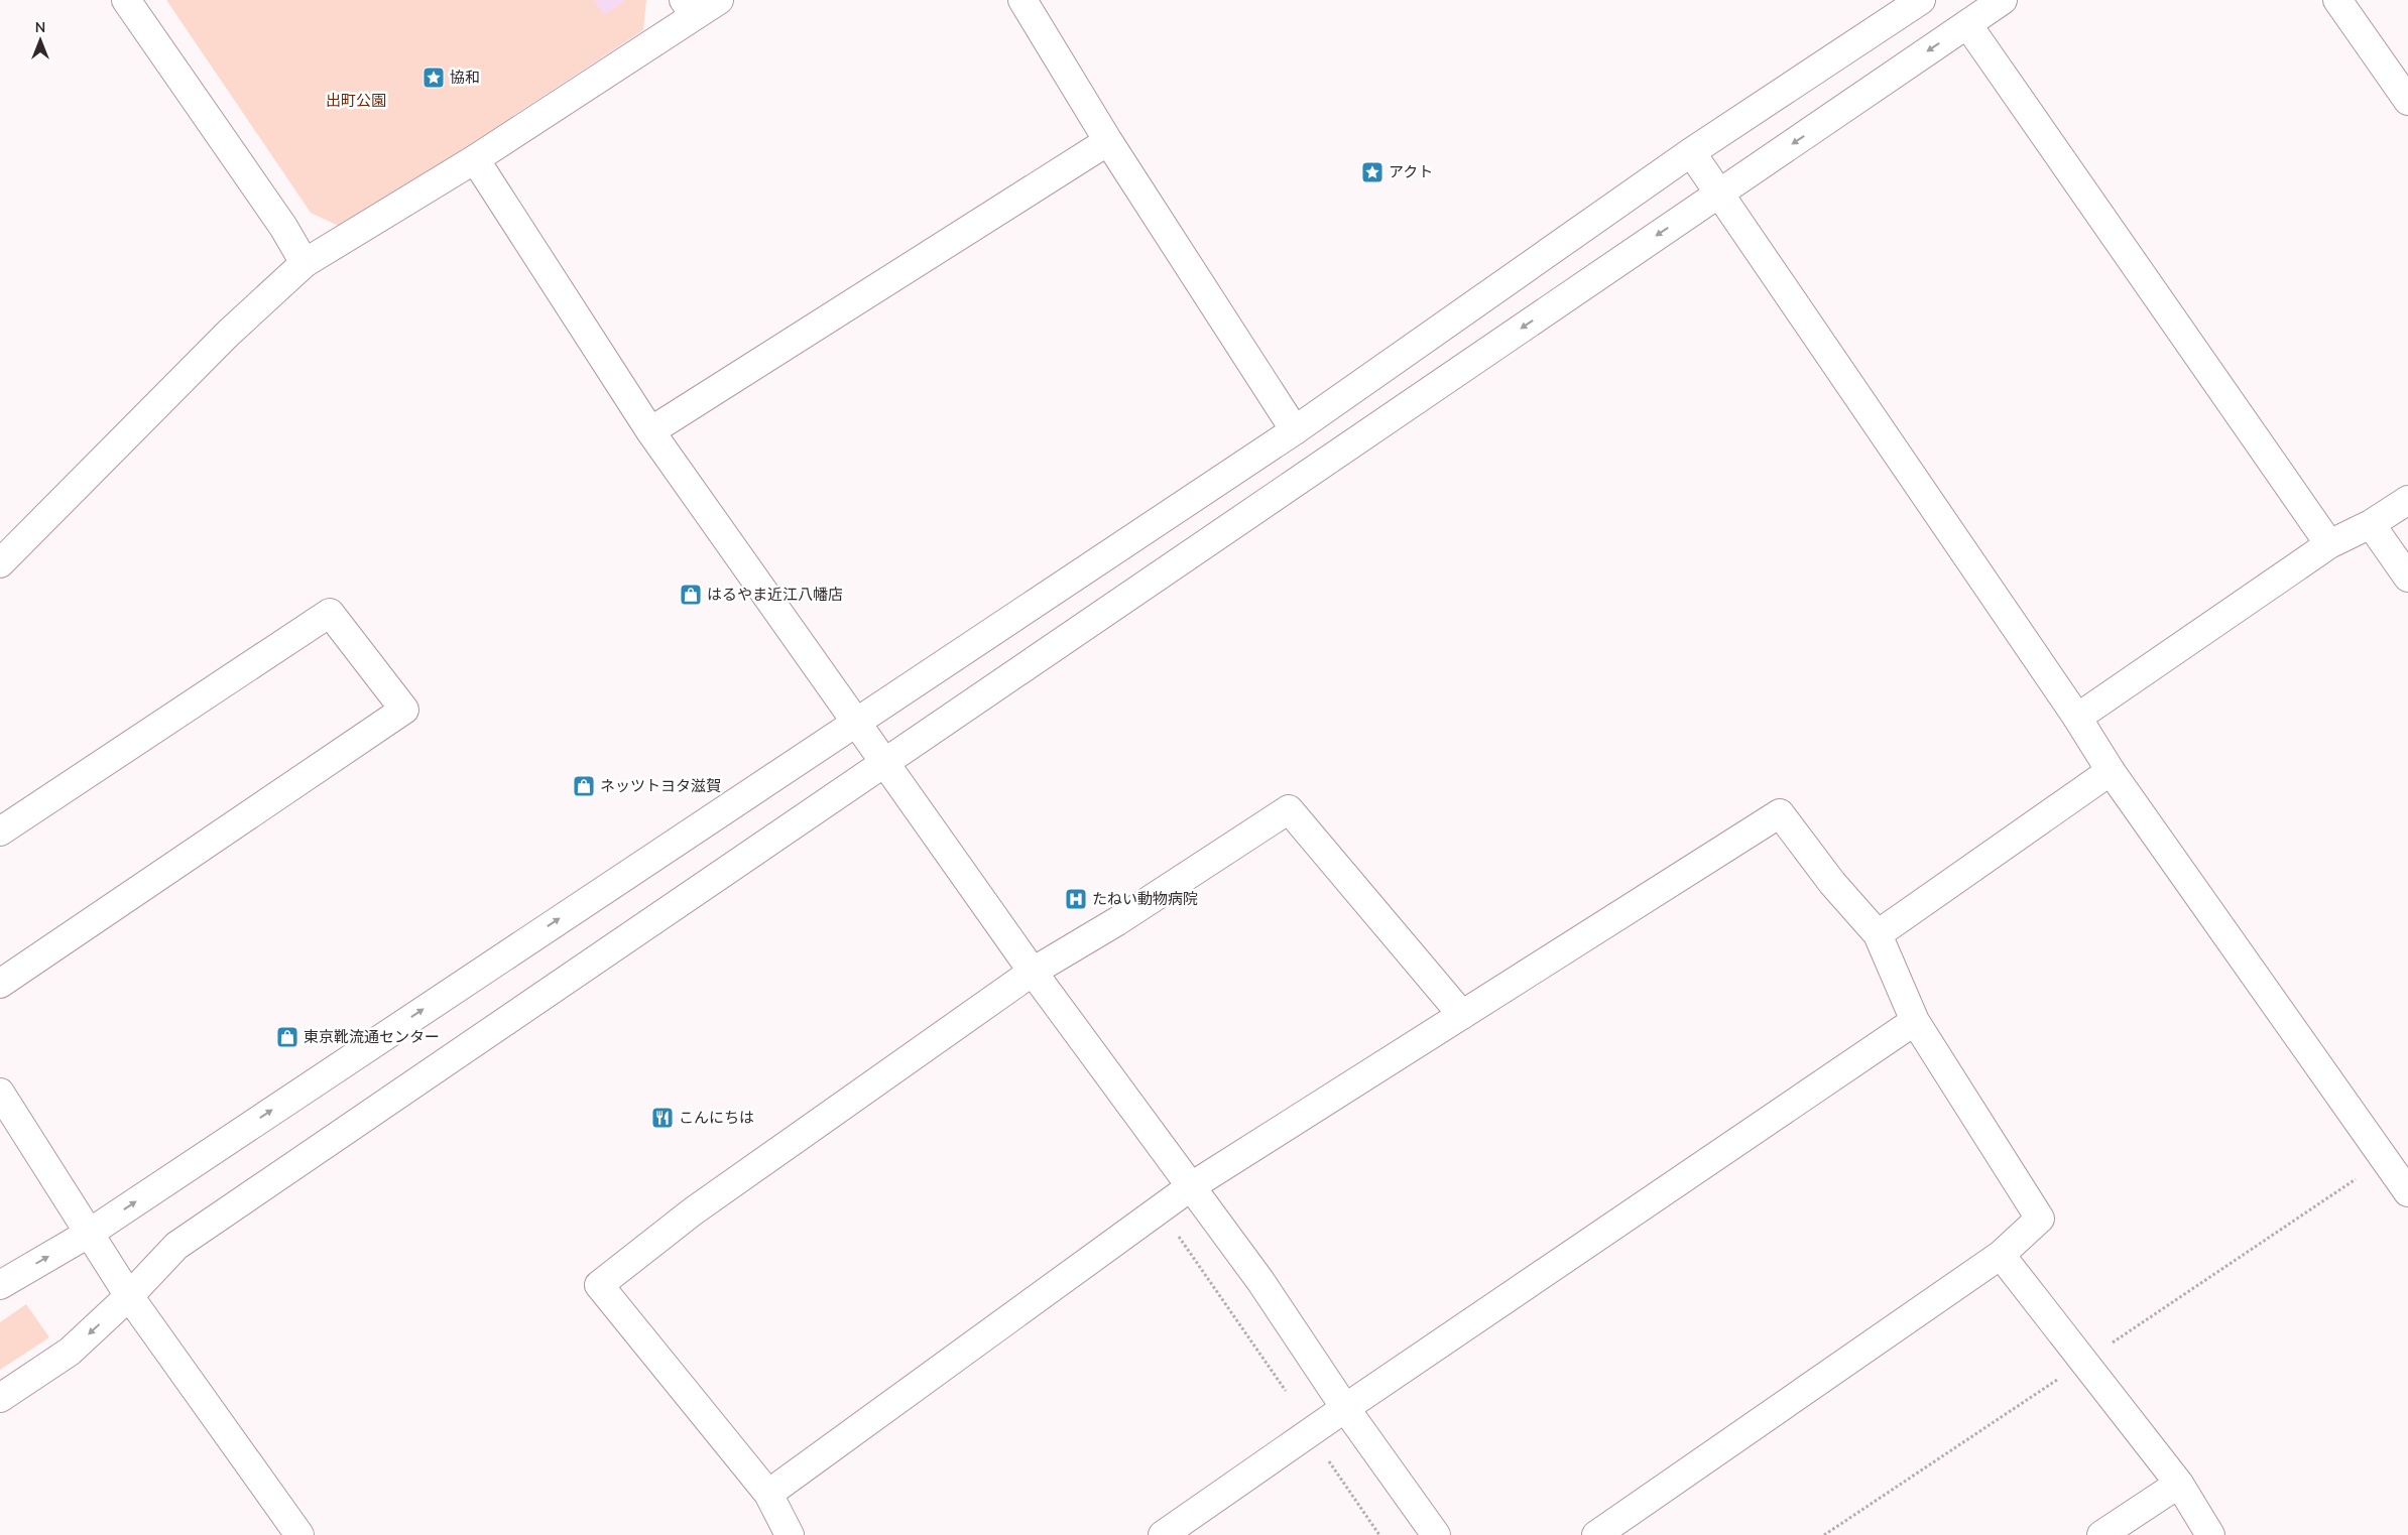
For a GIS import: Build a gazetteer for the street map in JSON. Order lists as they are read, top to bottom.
{
  "parks": ["出町公園"],
  "places": {
    "place": ["協和", "アクト"],
    "shop": ["はるやま近江八幡店", "ネッツトヨタ滋賀", "東京靴流通センター"],
    "hospital": ["たねい動物病院"],
    "restaurant": ["こんにちは"]
  },
  "north": "top"
}
